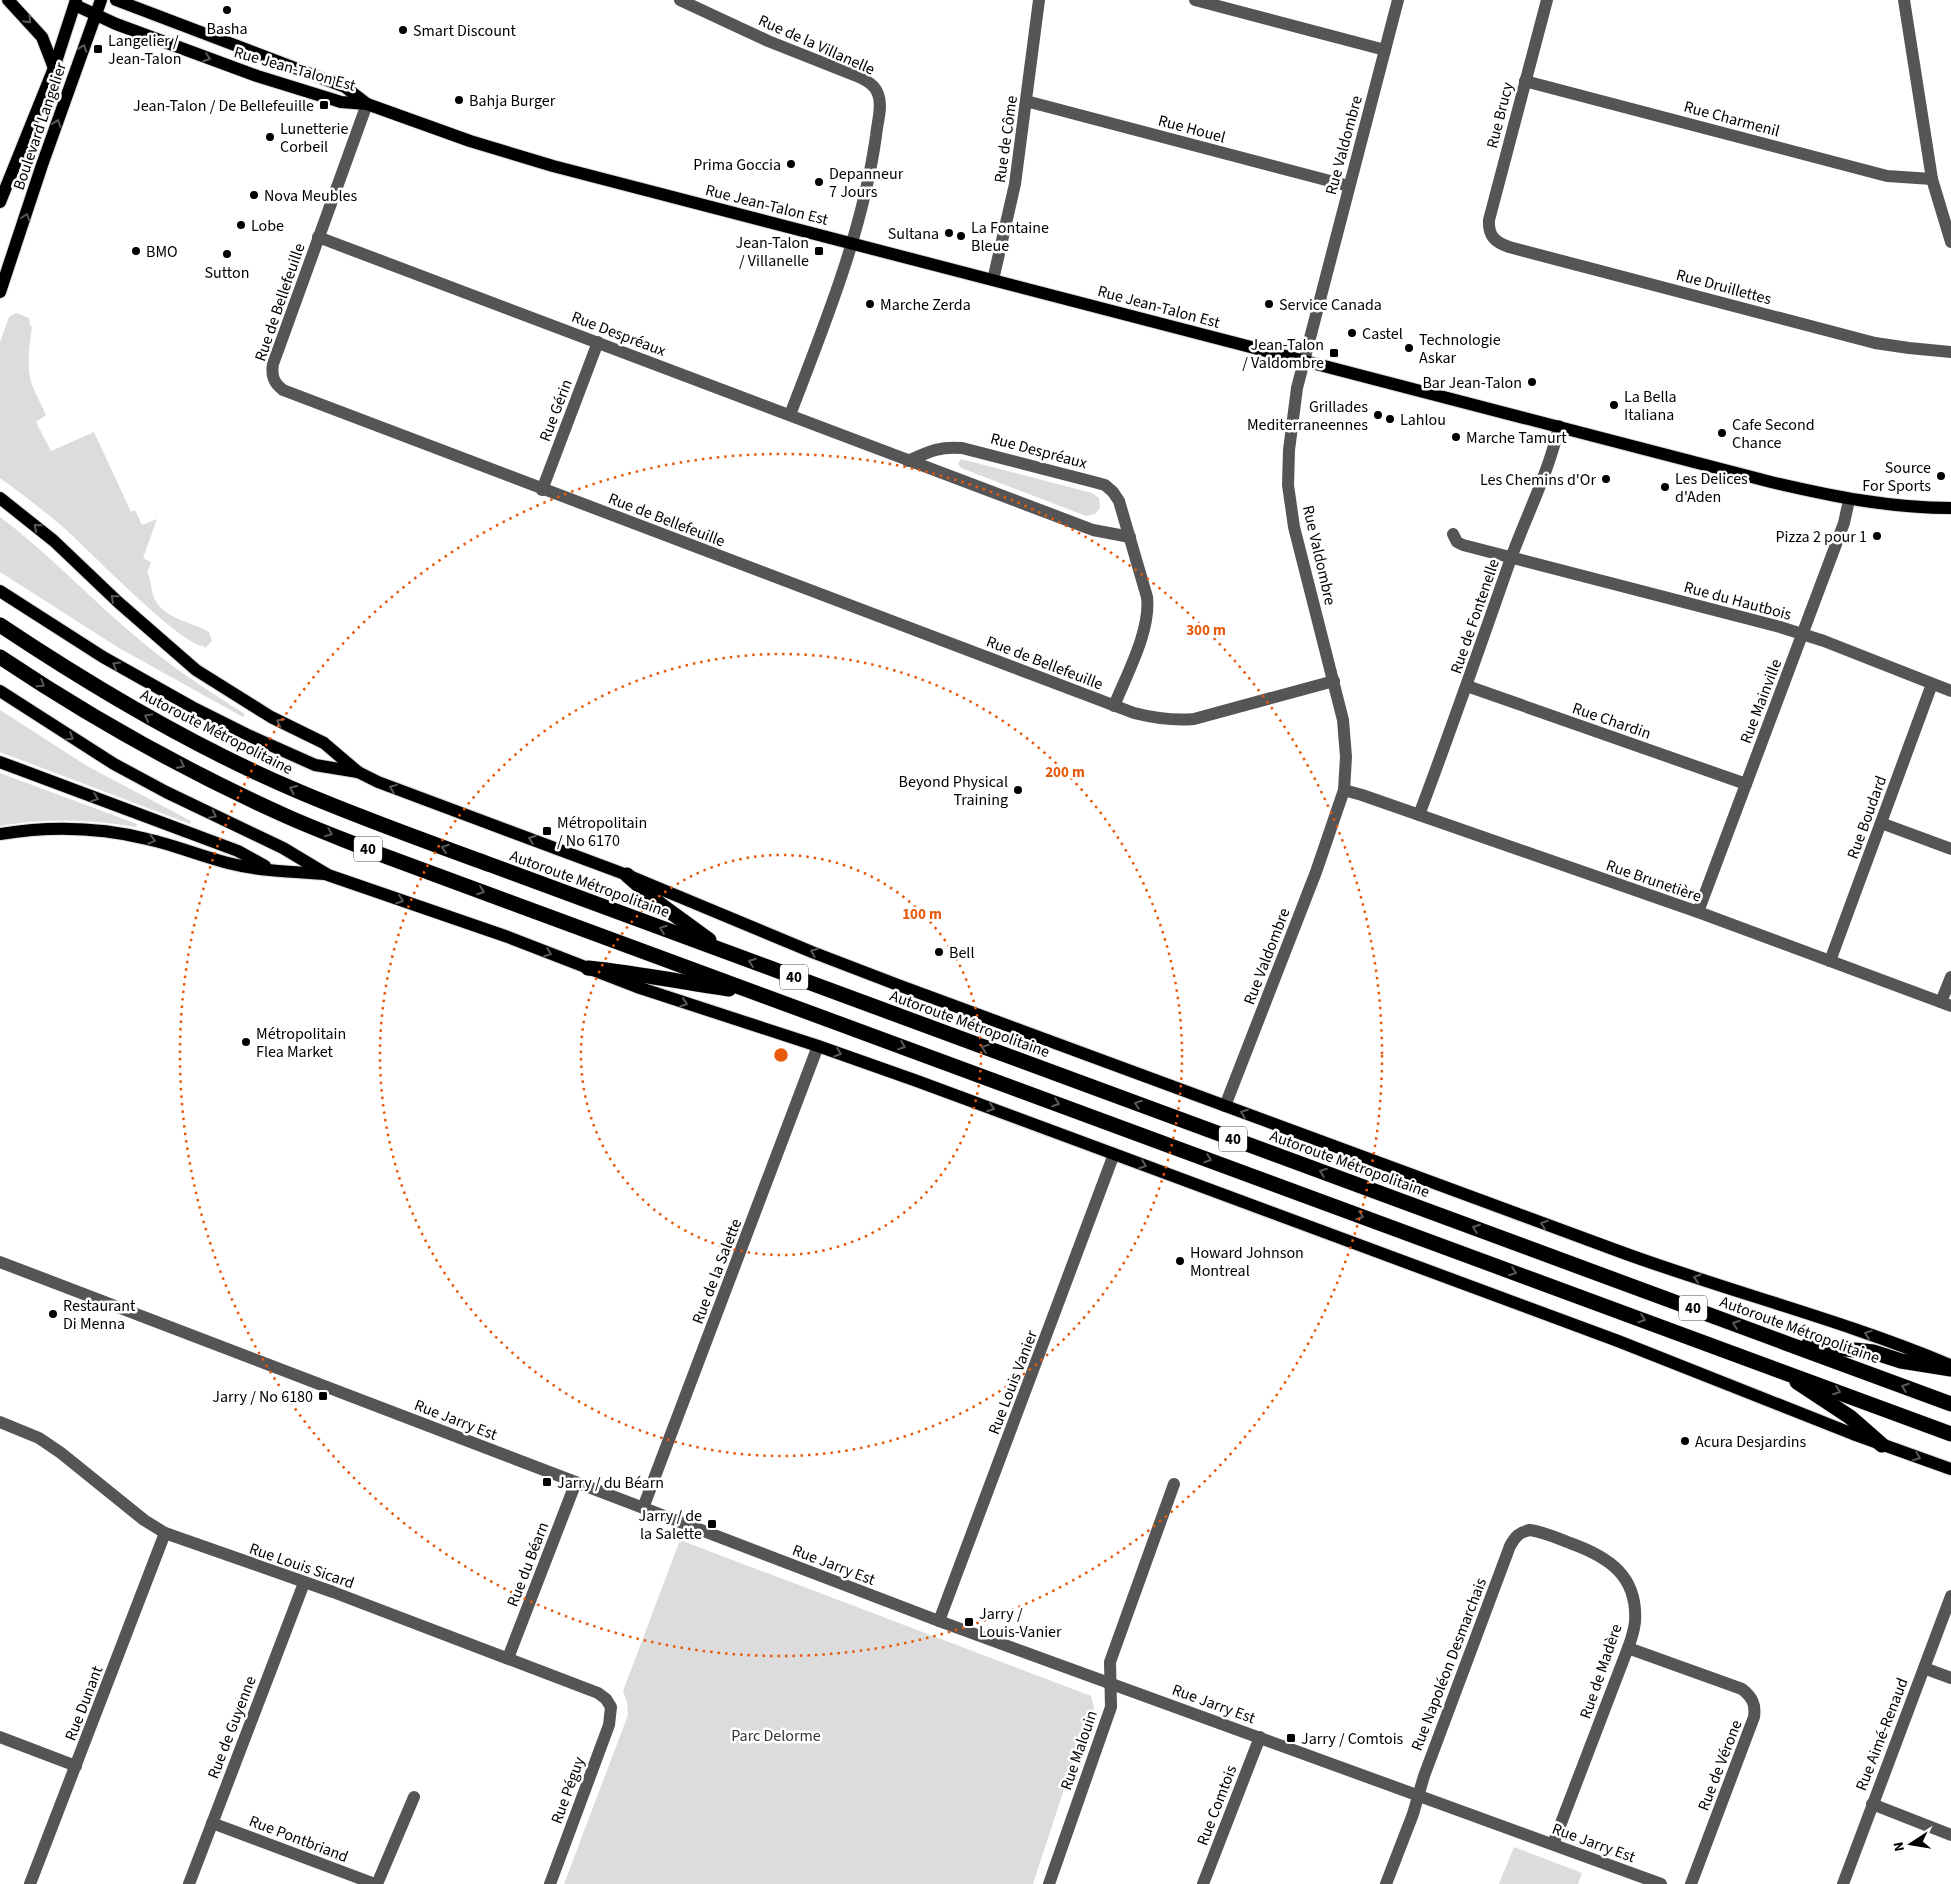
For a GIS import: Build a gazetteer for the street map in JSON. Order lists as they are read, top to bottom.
{
  "streets": {
    "highway": ["Autoroute Métropolitaine", "40"],
    "main road": ["Rue Jean-Talon Est", "Boulevard Langelier"],
    "street": [
      "Rue de la Villanelle",
      "Rue Brucy",
      "Rue Charmenil",
      "Rue Houel",
      "Rue de Côme",
      "Rue Valdombre",
      "Rue Druillettes",
      "Rue de Bellefeuille",
      "Rue Despréaux",
      "Rue Gérin",
      "Rue du Hautbois",
      "Rue de Fontenelle",
      "Rue Mainville",
      "Rue Chardin",
      "Rue Boudard",
      "Rue Brunetière",
      "Rue de la Salette",
      "Rue Louis Vanier",
      "Rue Jarry Est",
      "Rue du Béarn",
      "Rue Louis Sicard",
      "Rue Napoléon Desmarchais",
      "Rue de Madère",
      "Rue Dunant",
      "Rue de Guyenne",
      "Rue Aimé-Renaud",
      "Rue Malouin",
      "Rue de Vérone",
      "Rue Péguy",
      "Rue Comtois",
      "Rue Pontbriand"
    ]
  },
  "crossings": [
    ["Rue de la Villanelle", "Rue Jean-Talon Est"],
    ["Rue de la Villanelle", "Rue Despréaux"],
    ["Rue Jean-Talon Est", "Boulevard Langelier"],
    ["Rue Jean-Talon Est", "Rue de Côme"],
    ["Rue Jean-Talon Est", "Rue Valdombre"],
    ["Rue Jean-Talon Est", "Rue de Bellefeuille"],
    ["Rue Jean-Talon Est", "Rue de Fontenelle"],
    ["Rue Jean-Talon Est", "Rue Mainville"],
    ["Rue Brucy", "Rue Charmenil"],
    ["Rue Brucy", "Rue Druillettes"],
    ["Rue Houel", "Rue de Côme"],
    ["Rue Houel", "Rue Valdombre"],
    ["Rue Valdombre", "Rue de Bellefeuille"],
    ["Rue Valdombre", "Rue Brunetière"],
    ["Rue de Bellefeuille", "Rue Despréaux"],
    ["Rue de Bellefeuille", "Rue Gérin"],
    ["Rue Despréaux", "Rue Gérin"],
    ["Rue du Hautbois", "Rue de Fontenelle"],
    ["Rue du Hautbois", "Rue Mainville"],
    ["Rue du Hautbois", "Rue Boudard"],
    ["Rue de Fontenelle", "Rue Chardin"],
    ["Rue de Fontenelle", "Rue Brunetière"],
    ["Rue Mainville", "Rue Chardin"],
    ["Rue Mainville", "Rue Brunetière"],
    ["Rue Boudard", "Rue Brunetière"],
    ["Rue de la Salette", "Rue Jarry Est"],
    ["Rue Louis Vanier", "Rue Jarry Est"],
    ["Rue Jarry Est", "Rue du Béarn"],
    ["Rue Jarry Est", "Rue Napoléon Desmarchais"],
    ["Rue Jarry Est", "Rue de Madère"],
    ["Rue Jarry Est", "Rue Malouin"],
    ["Rue Jarry Est", "Rue Comtois"],
    ["Rue du Béarn", "Rue Louis Sicard"],
    ["Rue Louis Sicard", "Rue Dunant"],
    ["Rue Louis Sicard", "Rue de Guyenne"],
    ["Rue Louis Sicard", "Rue Péguy"],
    ["Rue Napoléon Desmarchais", "Rue de Madère"],
    ["Rue de Madère", "Rue de Vérone"],
    ["Rue de Guyenne", "Rue Pontbriand"]
  ],
  "parks": ["Parc Delorme"],
  "places": {
    "other": [
      "Basha",
      "Smart Discount",
      "Bahja Burger",
      "Lunetterie Corbeil",
      "Prima Goccia",
      "Depanneur 7 Jours",
      "Nova Meubles",
      "Lobe",
      "Sultana",
      "La Fontaine Bleue",
      "BMO",
      "Sutton",
      "Marche Zerda",
      "Service Canada",
      "Castel",
      "Technologie Askar",
      "Bar Jean-Talon",
      "La Bella Italiana",
      "Grillades Mediterraneennes",
      "Lahlou",
      "Cafe Second Chance",
      "Marche Tamurt",
      "Source For Sports",
      "Les Chemins d'Or",
      "Les Delices d'Aden",
      "Pizza 2 pour 1",
      "Beyond Physical Training",
      "Bell",
      "Métropolitain Flea Market",
      "Howard Johnson Montreal",
      "Restaurant Di Menna",
      "Acura Desjardins"
    ],
    "transit": [
      "Langelier / Jean-Talon",
      "Jean-Talon / De Bellefeuille",
      "Jean-Talon / Villanelle",
      "Jean-Talon / Valdombre",
      "Métropolitain / No 6170",
      "Jarry / No 6180",
      "Jarry / du Béarn",
      "Jarry / de la Salette",
      "Jarry / Louis-Vanier",
      "Jarry / Comtois"
    ]
  },
  "north": "left",
  "rings": ["300 m", "200 m", "100 m"]
}
